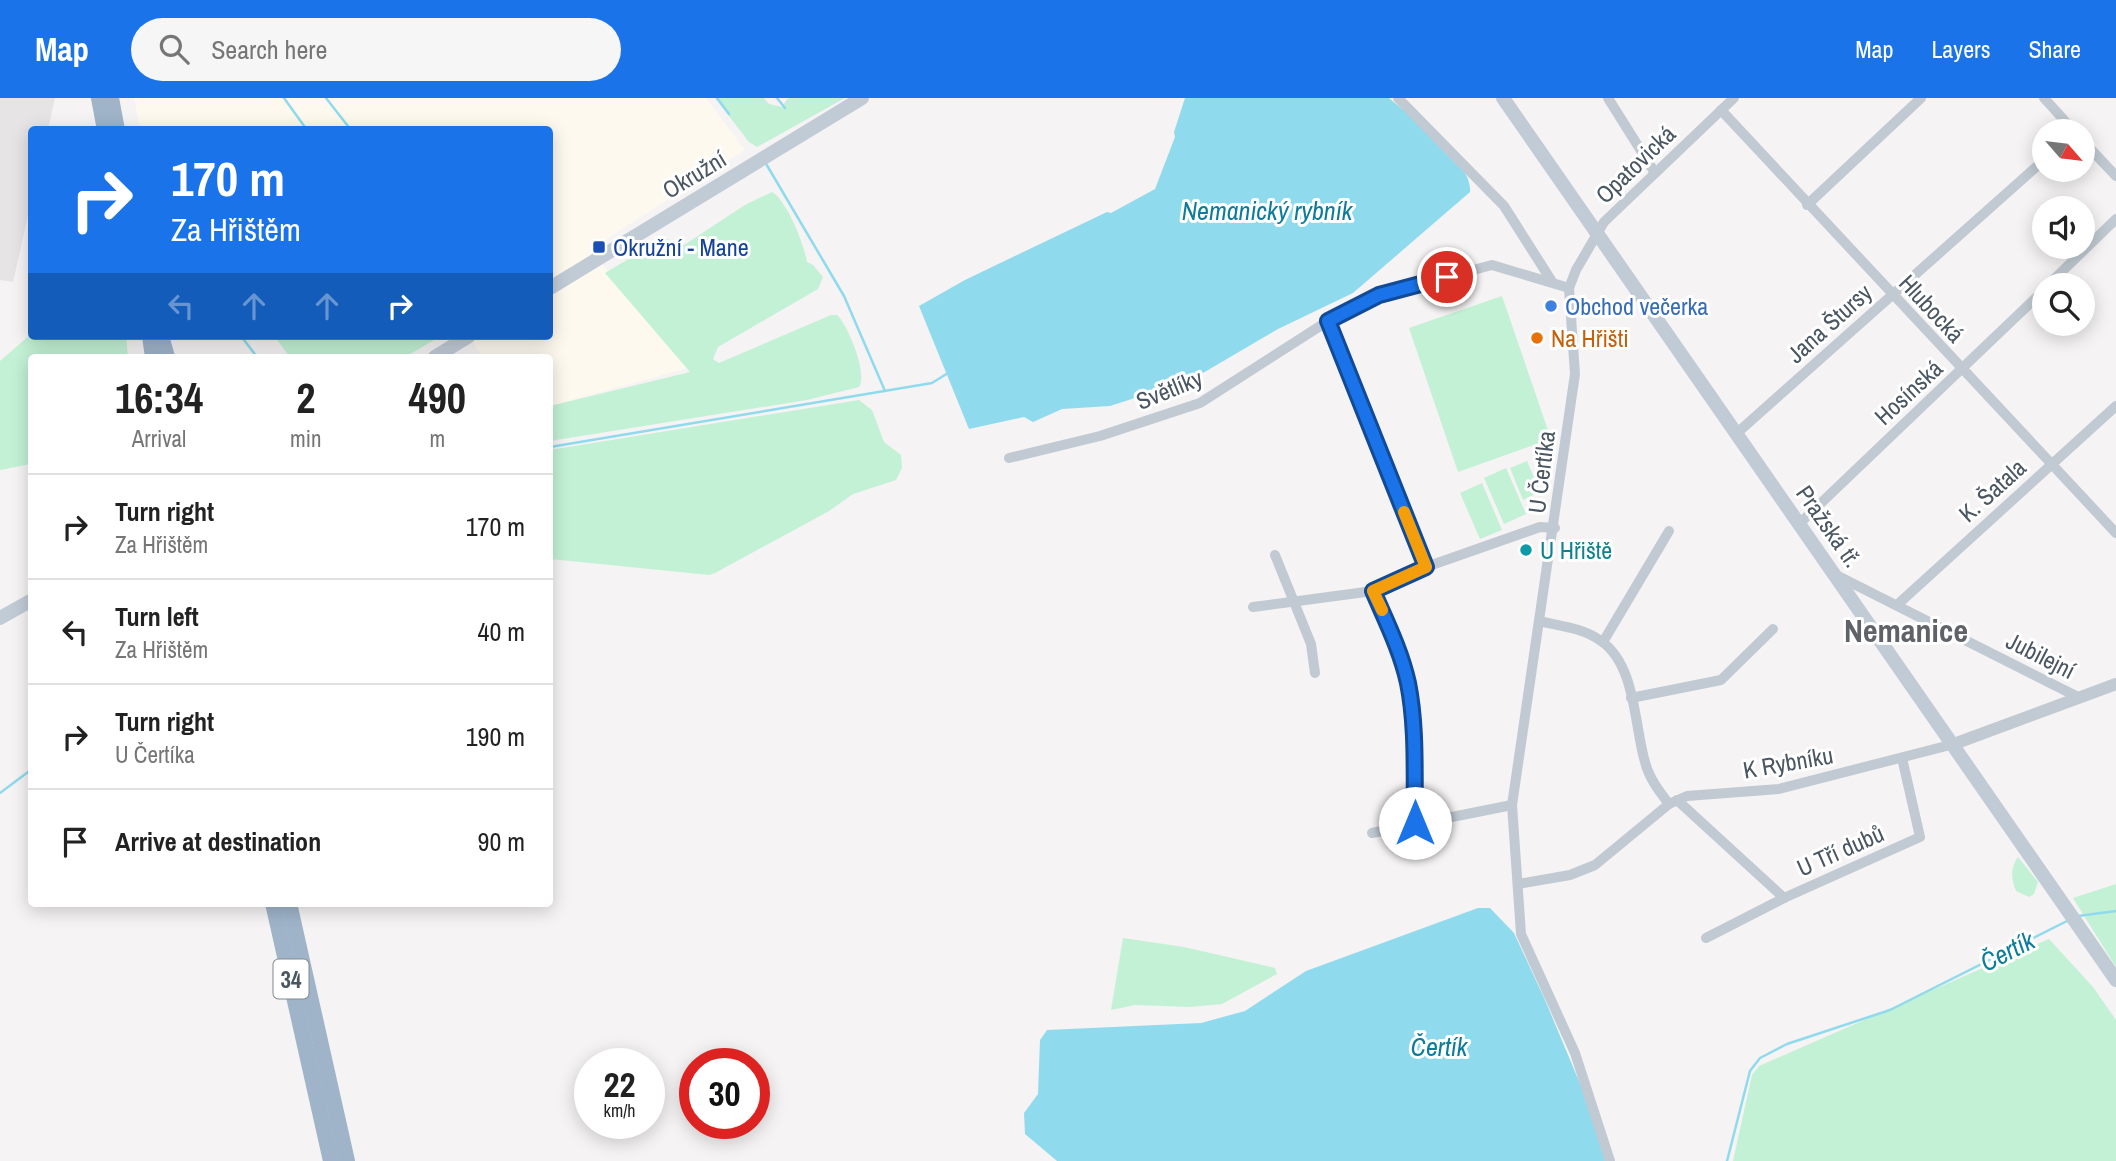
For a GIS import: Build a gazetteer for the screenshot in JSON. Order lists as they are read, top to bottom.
{
  "streets": {
    "highway": ["34"],
    "main road": ["Okružní", "Pražská tř."],
    "street": [
      "Opatovická",
      "Hlubocká",
      "Jana Štursy",
      "Světlíky",
      "Hosínská",
      "U Čertíka",
      "K. Šatala",
      "Jubilejní",
      "K Rybníku",
      "U Tří dubů"
    ]
  },
  "crossings": [
    ["Opatovická", "Hlubocká"],
    ["Opatovická", "U Čertíka"],
    ["Opatovická", "Pražská tř."],
    ["Hlubocká", "Jana Štursy"],
    ["Hlubocká", "Hosínská"],
    ["Hlubocká", "K. Šatala"],
    ["Jana Štursy", "Pražská tř."],
    ["Hosínská", "Pražská tř."],
    ["U Čertíka", "K Rybníku"],
    ["K. Šatala", "Jubilejní"],
    ["Pražská tř.", "Jubilejní"],
    ["Pražská tř.", "K Rybníku"],
    ["Jubilejní", "K Rybníku"],
    ["K Rybníku", "U Tří dubů"]
  ],
  "districts": ["Nemanice"],
  "water": ["Nemanický rybník", "Čertík"],
  "places": {
    "transit": ["Okružní - Mane"],
    "other": ["Obchod večerka", "Na Hřišti", "U Hřiště"]
  },
  "north": "bottom right",
  "page": {
    "header": "Map",
    "search": "Search here",
    "nav": ["Map", "Layers", "Share"],
    "turn": ["170 m", "Za Hřištěm"],
    "eta": [
      "16:34",
      "Arrival",
      "2",
      "min",
      "490",
      "m"
    ],
    "list": [
      {
        "name": "Turn right",
        "note": "Za Hřištěm",
        "value": "170 m"
      },
      {
        "name": "Turn left",
        "note": "Za Hřištěm",
        "value": "40 m"
      },
      {
        "name": "Turn right",
        "note": "U Čertíka",
        "value": "190 m"
      },
      {
        "name": "Arrive at destination",
        "value": "90 m"
      }
    ],
    "speed": "22 km/h",
    "limit": "30"
  }
}
